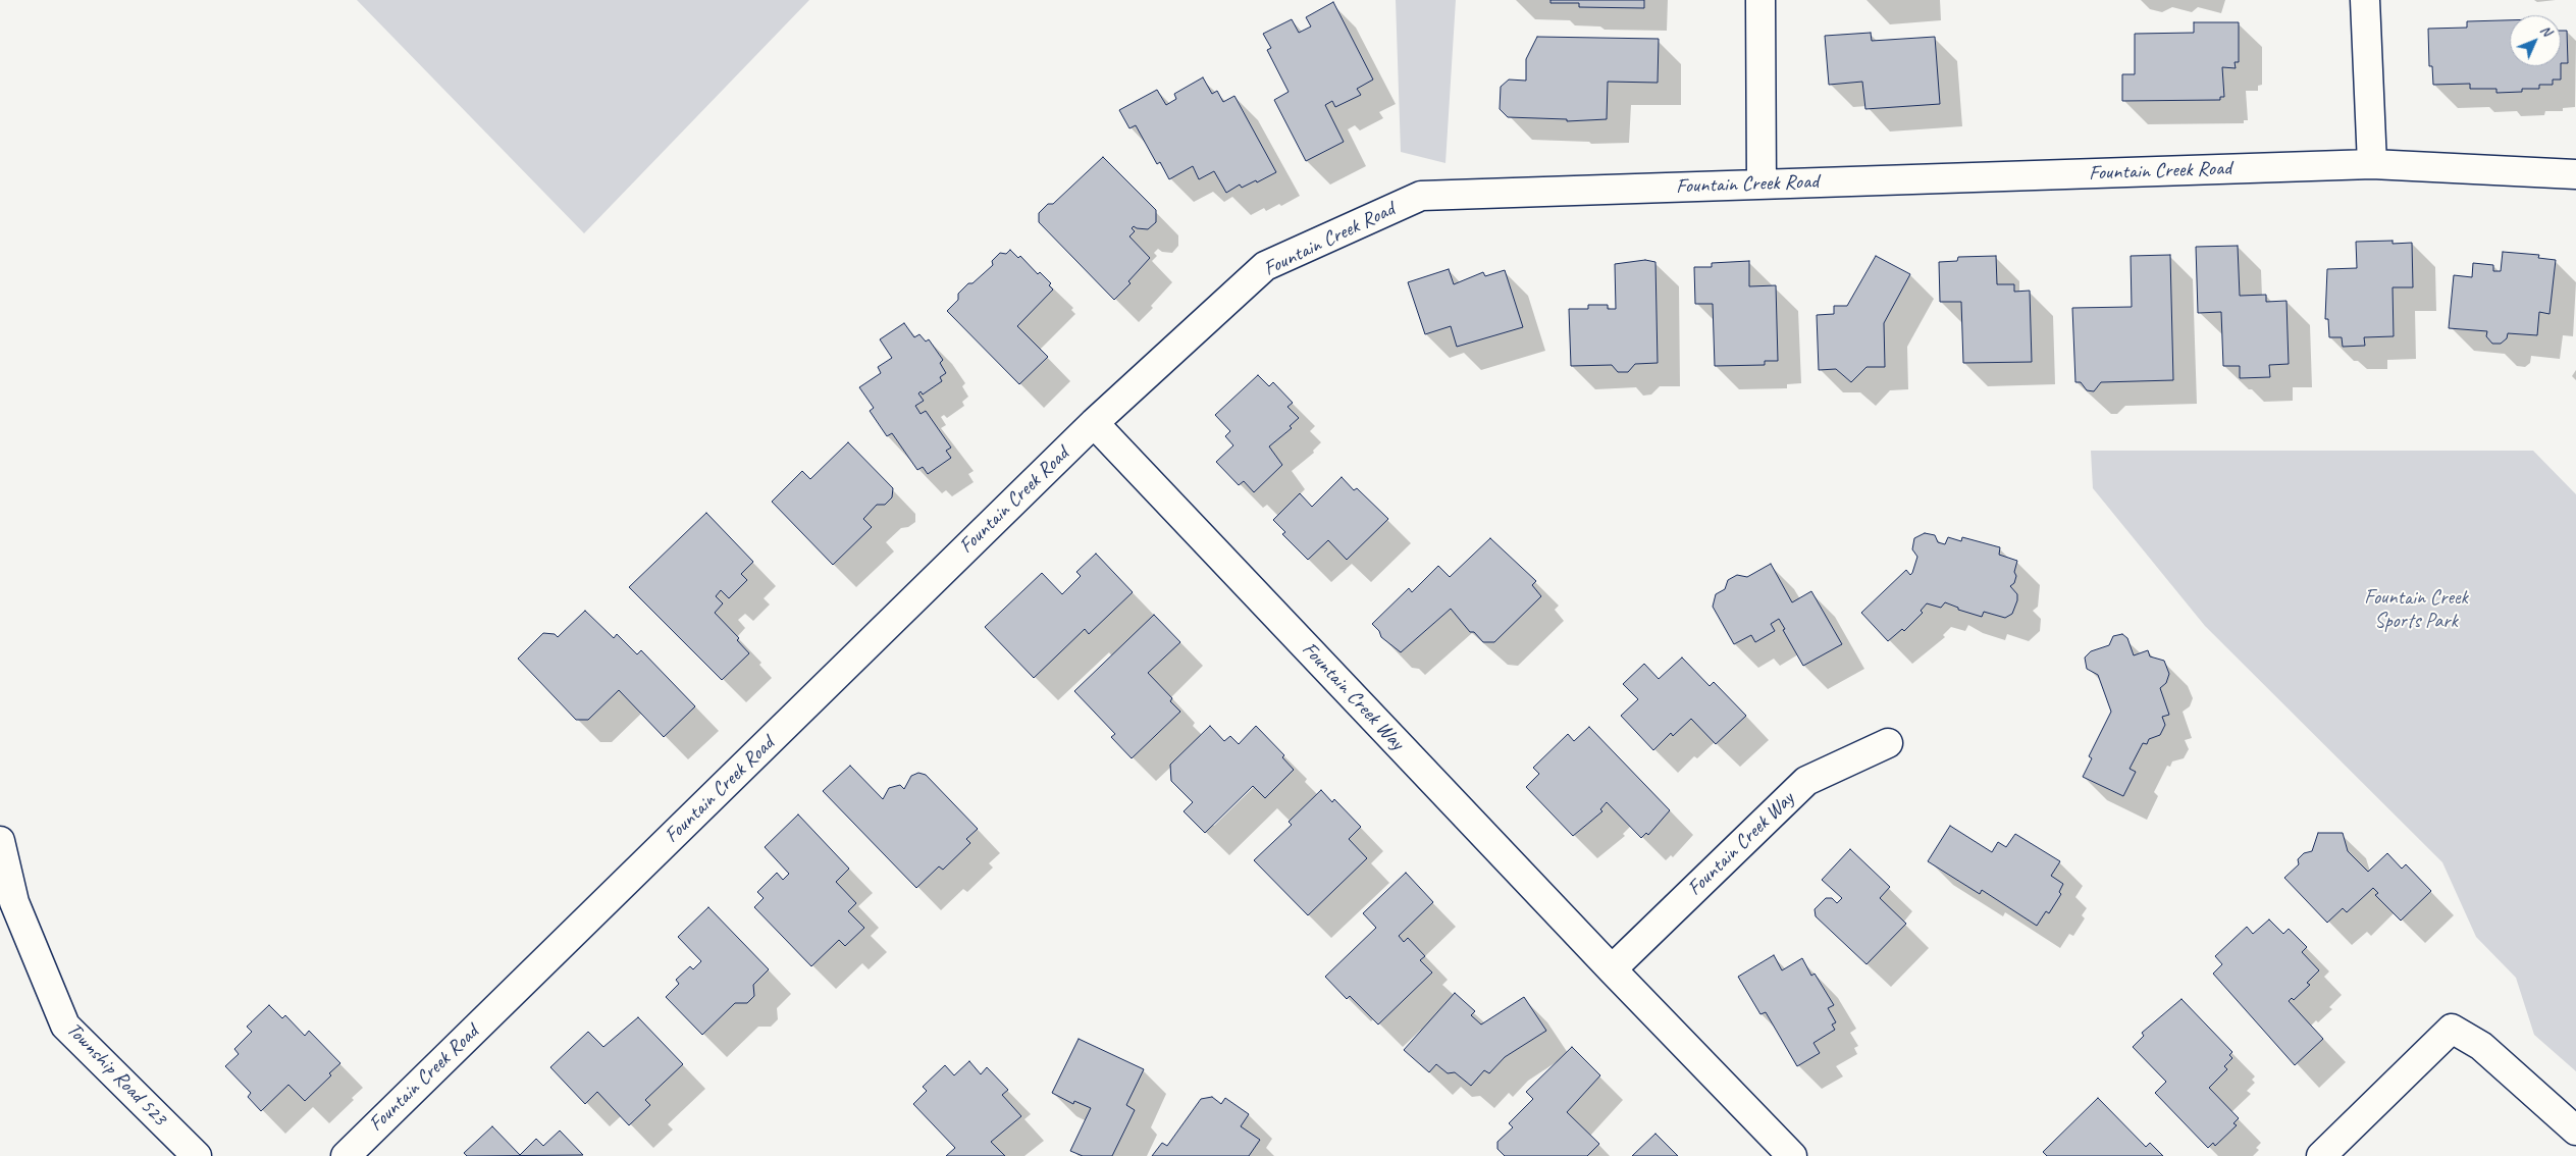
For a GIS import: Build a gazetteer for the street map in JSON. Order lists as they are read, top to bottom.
{
  "streets": {
    "street": ["Fountain Creek Road", "Fountain Creek Way", "Township Road 523"]
  },
  "crossings": [
    ["Fountain Creek Road", "Fountain Creek Way"]
  ],
  "parks": ["Fountain Creek Sports Park"],
  "north": "top right"
}
